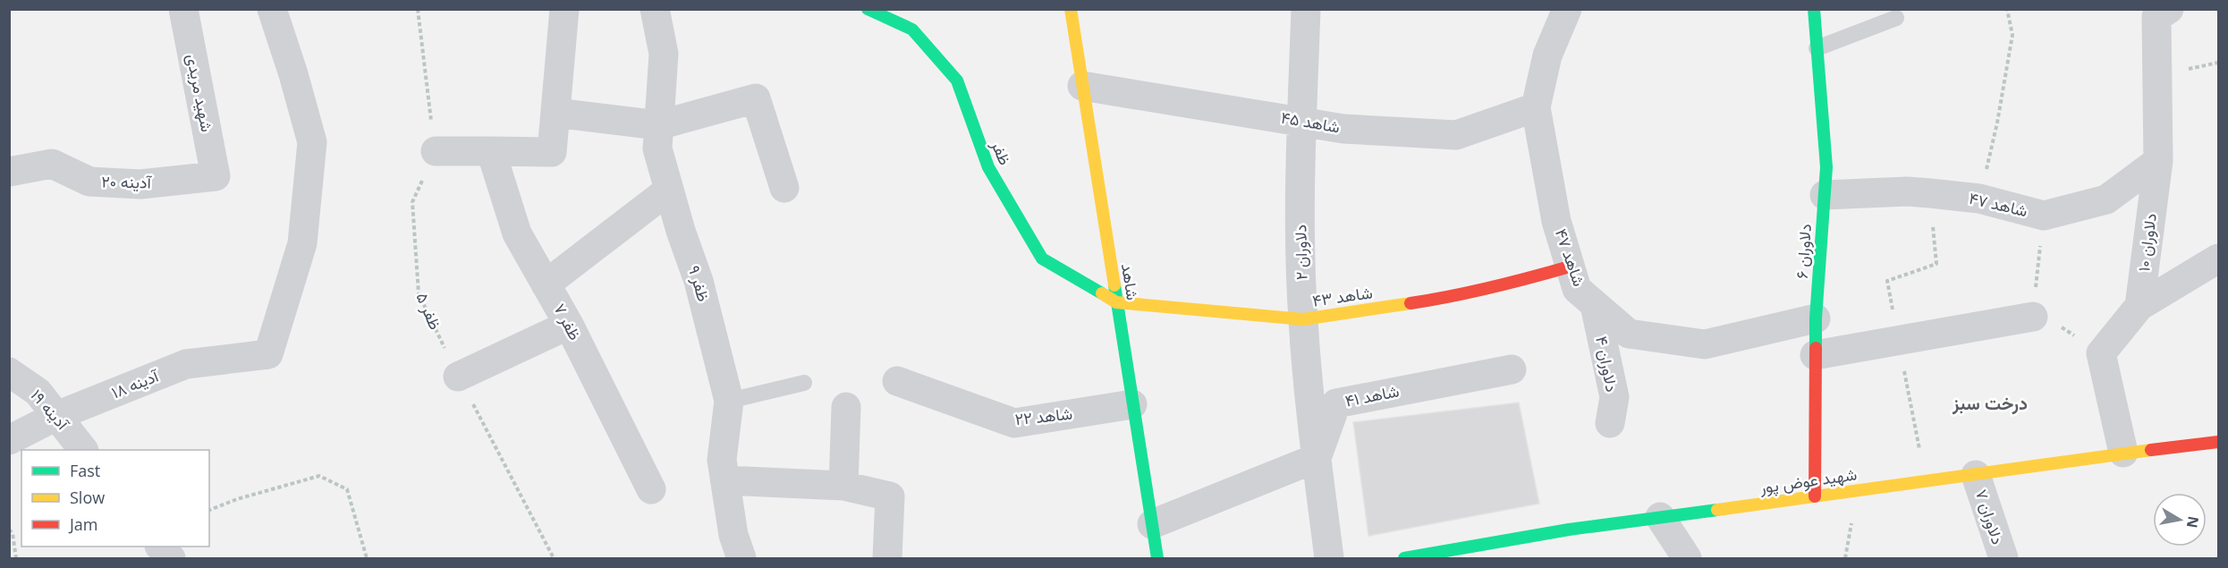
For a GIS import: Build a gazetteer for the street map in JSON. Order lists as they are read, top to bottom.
{
  "streets": {
    "street": [
      "شهید مریدی",
      "شاهد ۴۵",
      "ظفر",
      "آدینه ۲۰",
      "شاهد ۴۷",
      "دلاوران ۱۰",
      "دلاوران ۶",
      "دلاوران ۲",
      "شاهد",
      "ظفر ۹",
      "شاهد ۴۳",
      "ظفر ۷",
      "دلاوران ۴",
      "آدینه ۱۸",
      "شاهد ۴۱",
      "آدینه ۱۹",
      "شاهد ۲۲",
      "شهید عوض پور",
      "دلاوران ۷"
    ],
    "path": ["ظفر ۵"]
  },
  "crossings": [
    ["شهید مریدی", "آدینه ۲۰"],
    ["شاهد ۴۵", "شاهد ۴۷"],
    ["شاهد ۴۵", "دلاوران ۲"],
    ["شاهد ۴۵", "شاهد"],
    ["ظفر", "شاهد"],
    ["ظفر", "شاهد ۴۳"],
    ["شاهد ۴۷", "دلاوران ۱۰"],
    ["شاهد ۴۷", "دلاوران ۶"],
    ["شاهد ۴۷", "شاهد ۴۳"],
    ["شاهد ۴۷", "دلاوران ۴"],
    ["دلاوران ۶", "شهید عوض پور"],
    ["دلاوران ۲", "شاهد ۴۳"],
    ["دلاوران ۲", "شاهد ۴۱"],
    ["شاهد", "شاهد ۴۳"],
    ["شاهد", "شاهد ۲۲"],
    ["آدینه ۱۸", "آدینه ۱۹"],
    ["شهید عوض پور", "دلاوران ۷"]
  ],
  "districts": ["درخت سبز"],
  "legend": ["Fast", "Slow", "Jam"],
  "north": "right"
}
